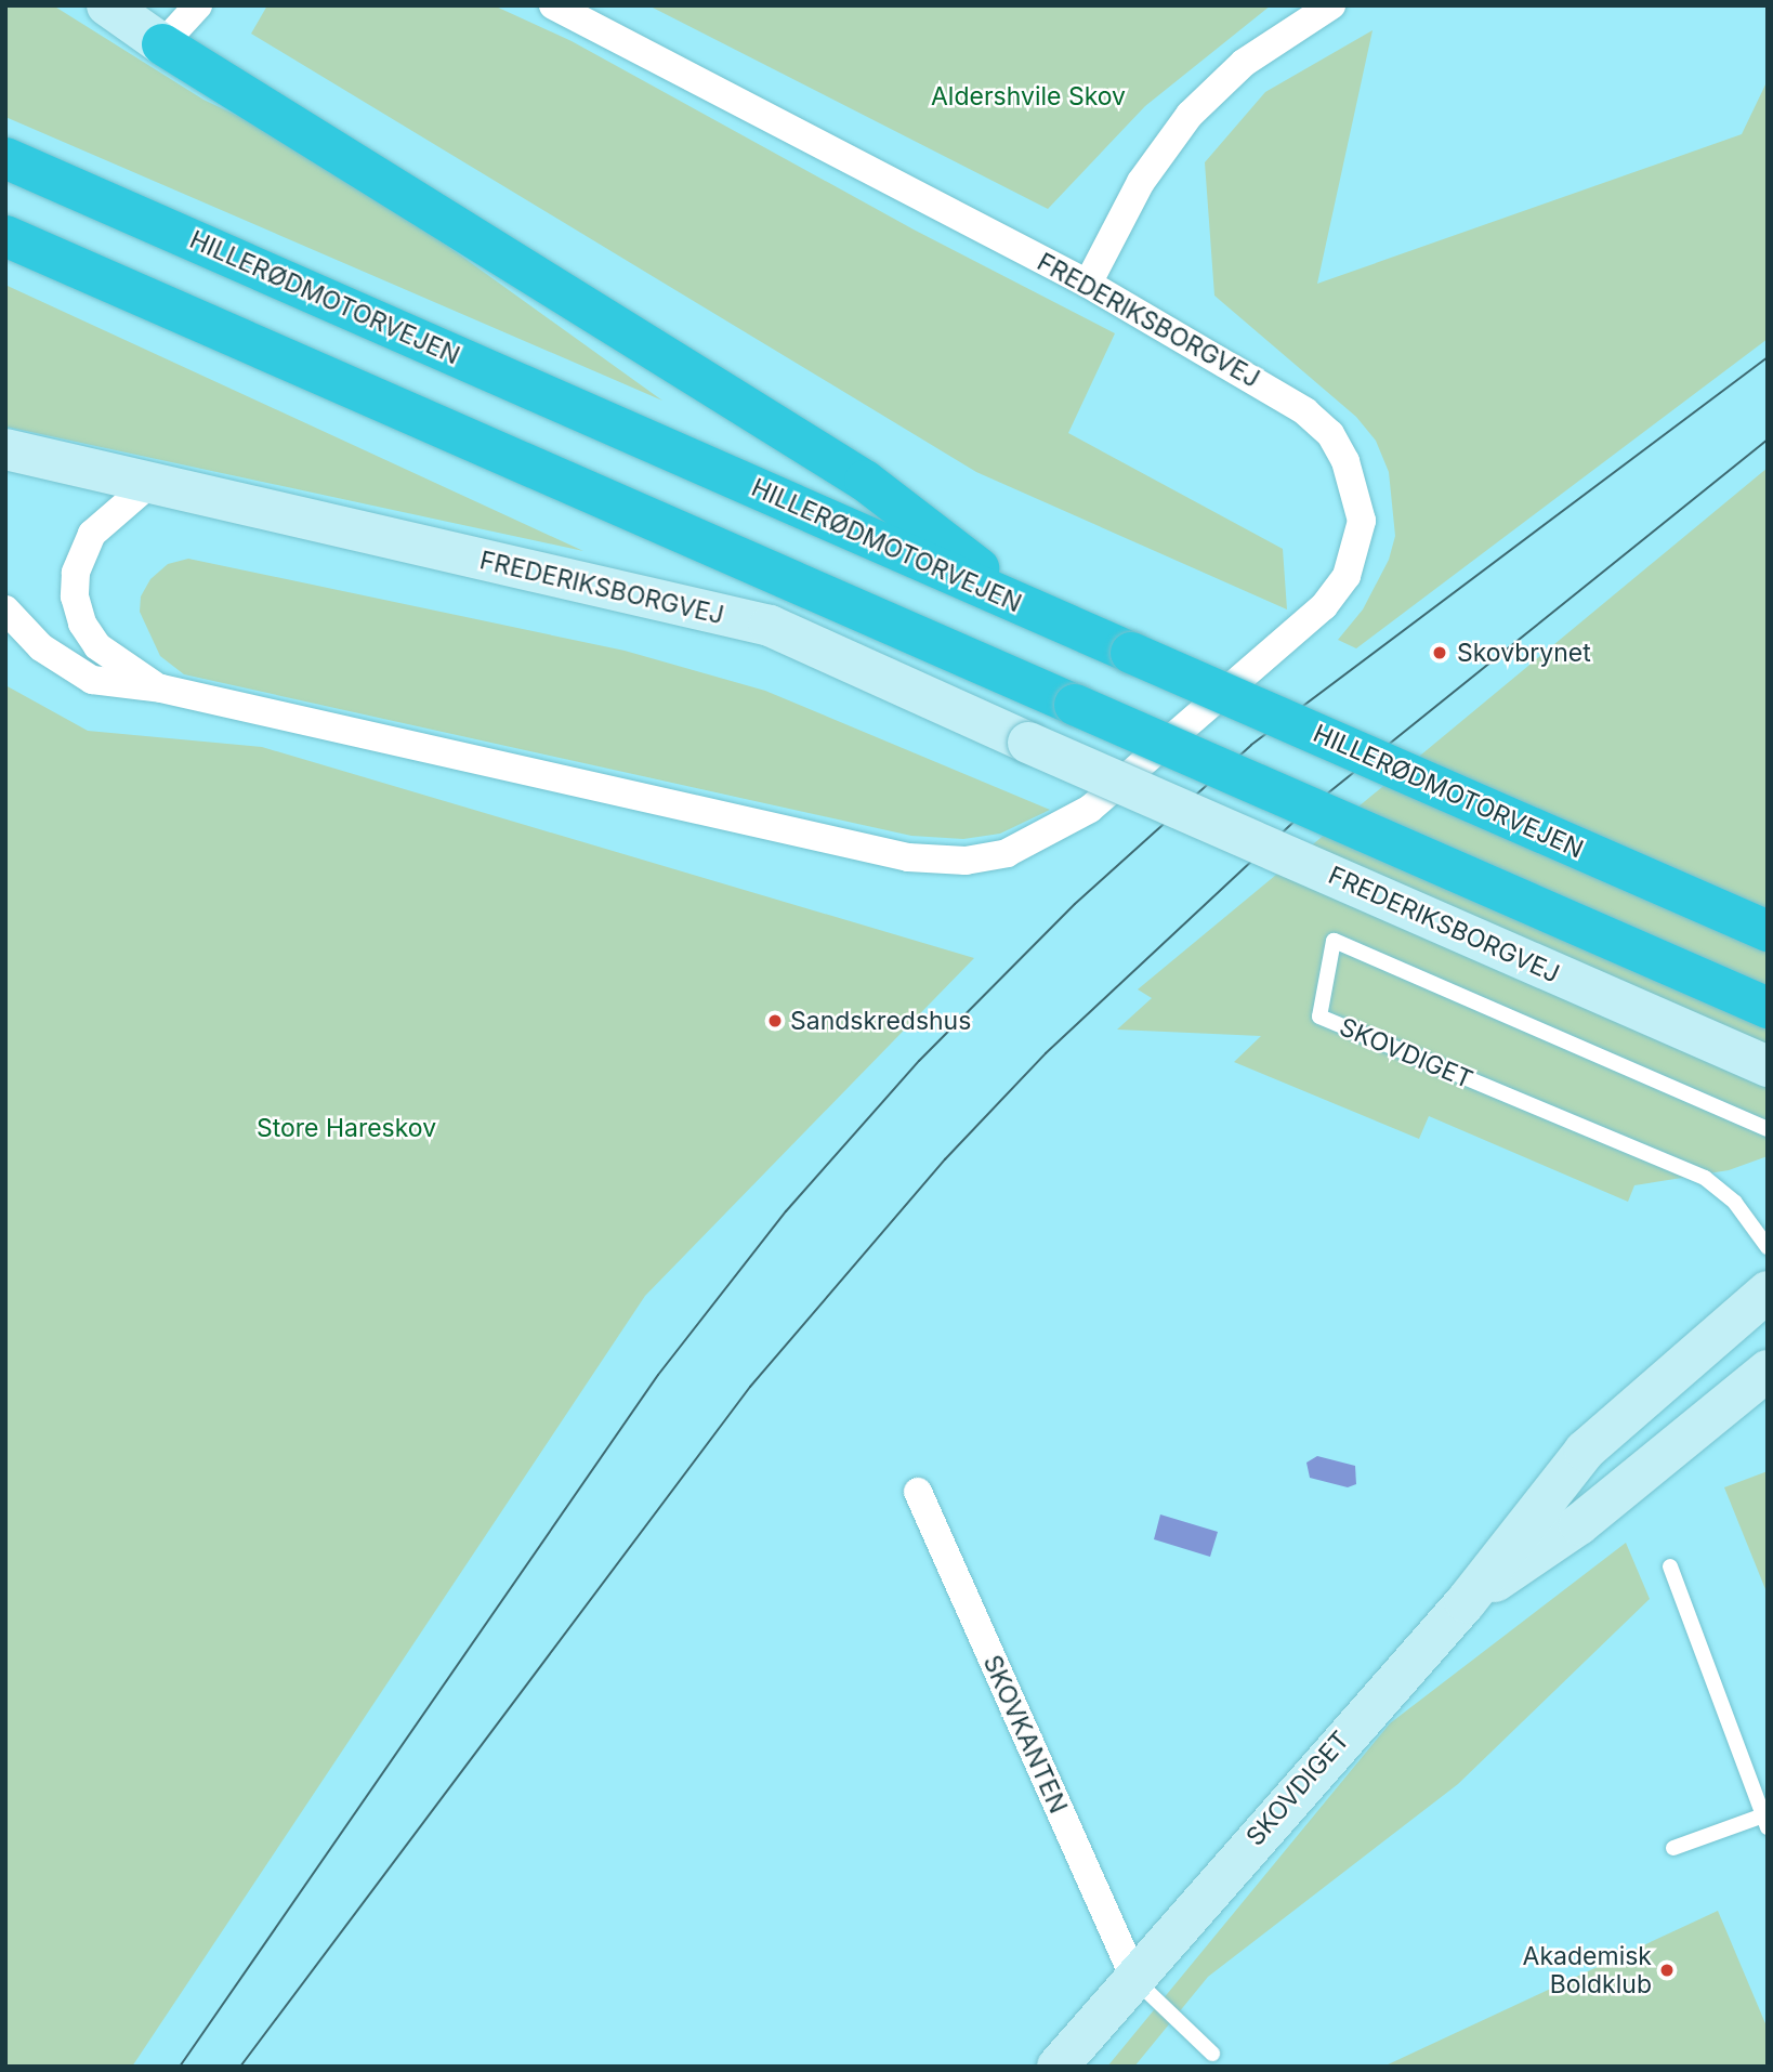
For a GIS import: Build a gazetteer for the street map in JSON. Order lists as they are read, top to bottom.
{
  "streets": {
    "highway": ["HILLERØDMOTORVEJEN"],
    "street": ["FREDERIKSBORGVEJ", "SKOVDIGET", "SKOVKANTEN"]
  },
  "crossings": [
    ["SKOVDIGET", "SKOVKANTEN"]
  ],
  "parks": ["Aldershvile Skov", "Store Hareskov"],
  "places": ["Skovbrynet", "Sandskredshus", "Akademisk Boldklub"]
}
